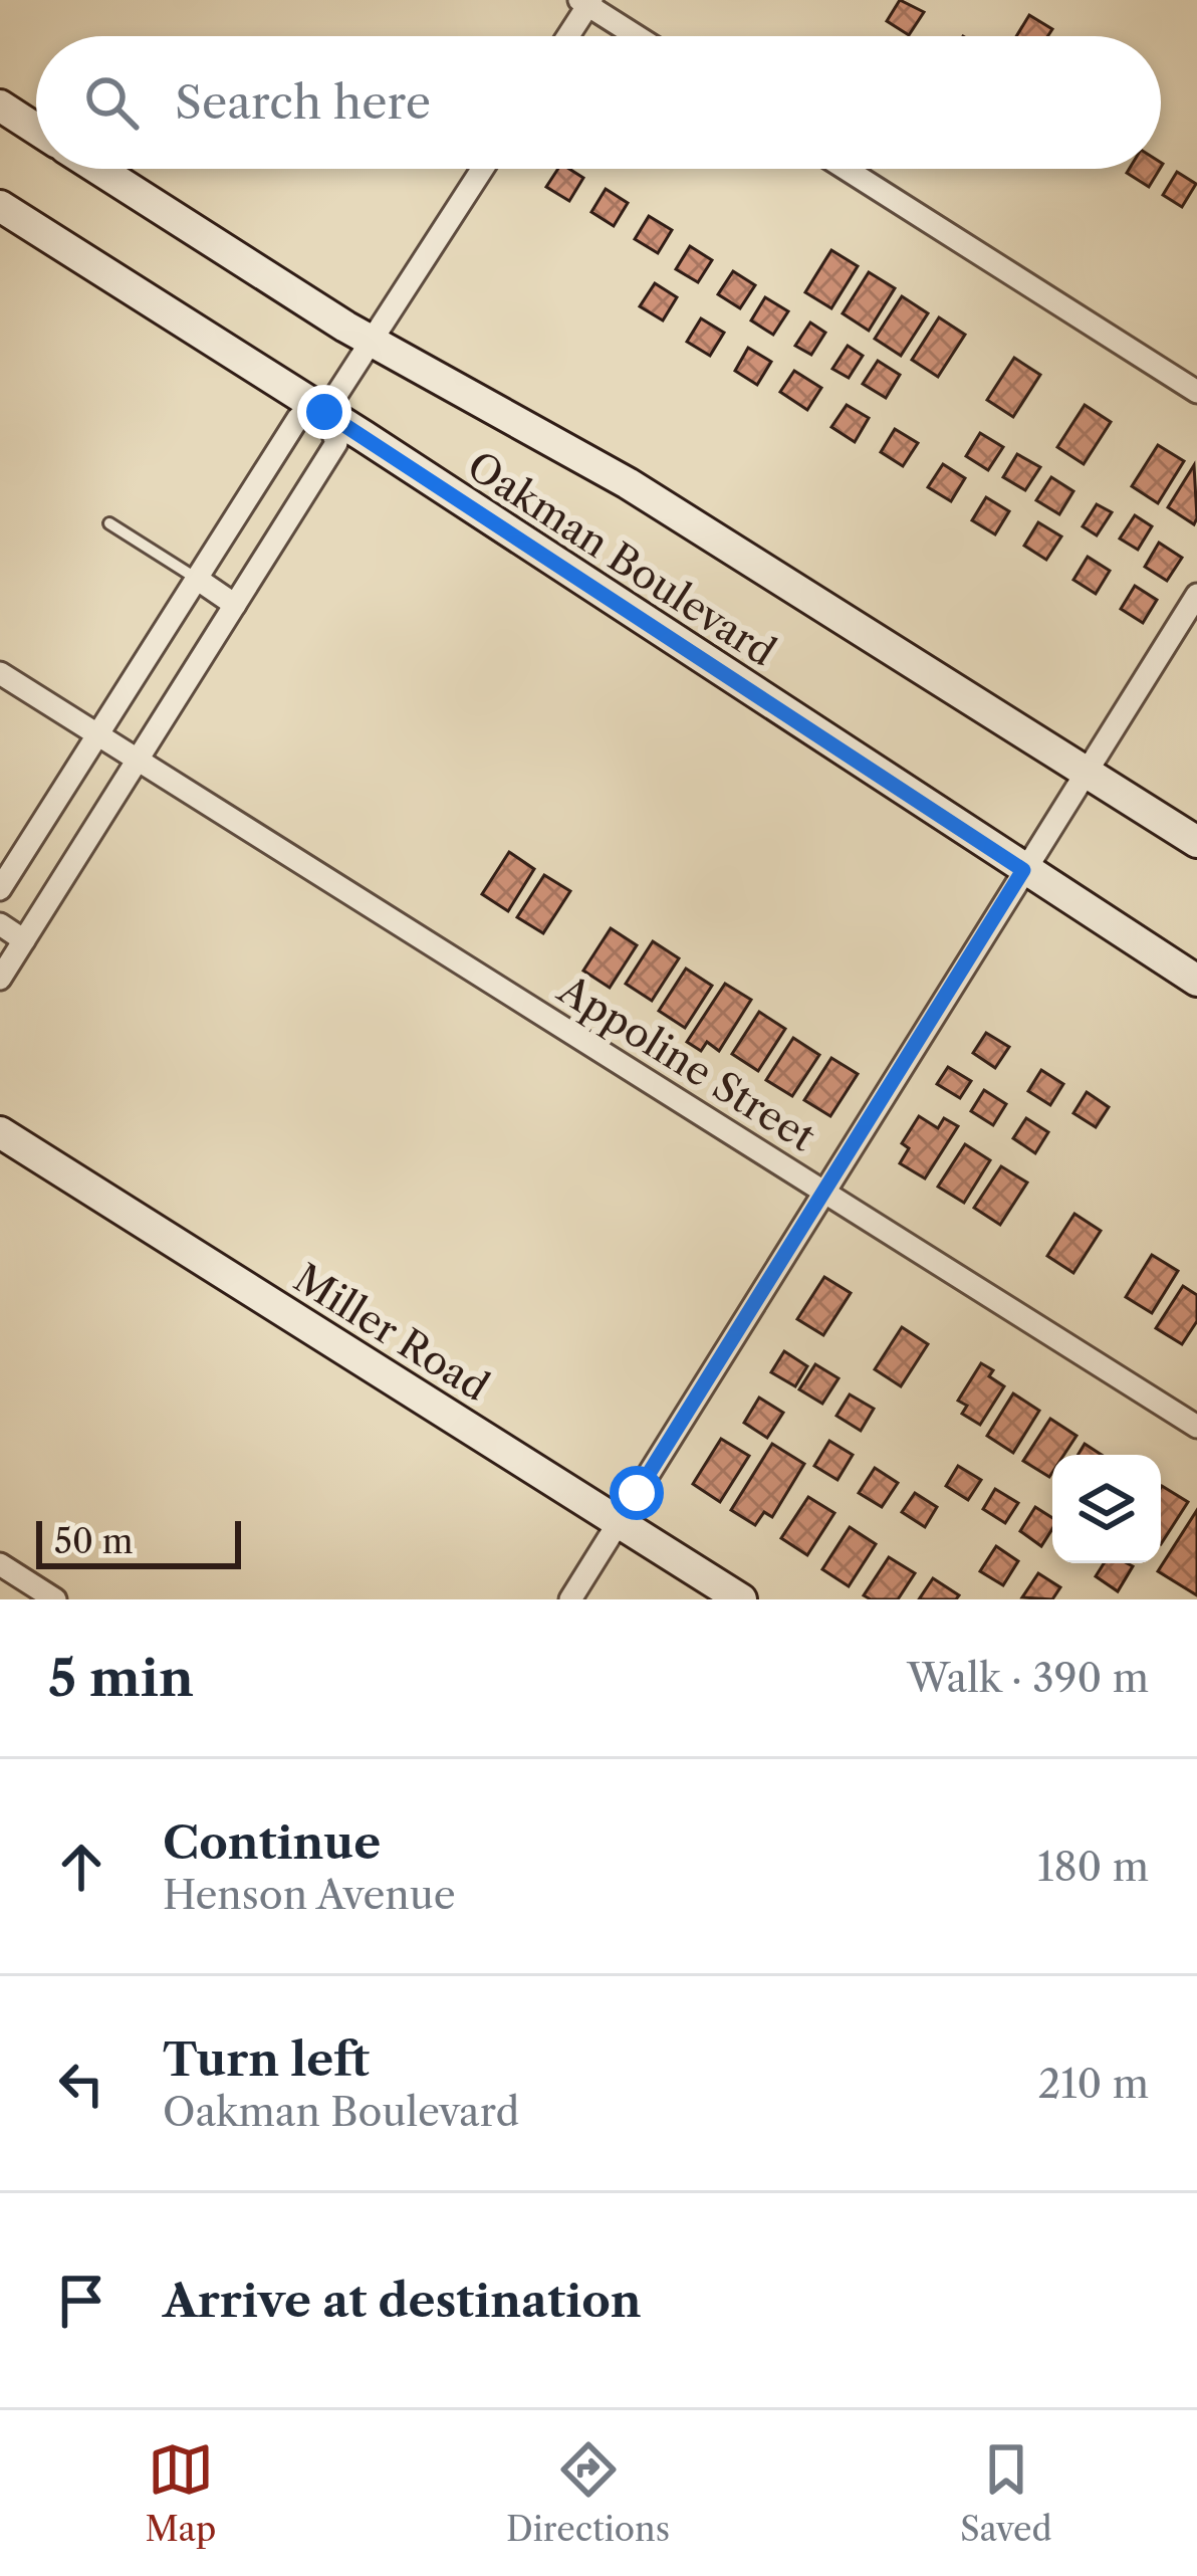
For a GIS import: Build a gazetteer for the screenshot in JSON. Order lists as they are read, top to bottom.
{
  "streets": {
    "street": ["Oakman Boulevard", "Appoline Street", "Miller Road"]
  },
  "scale_bar": "50 m",
  "page": {
    "search": "Search here",
    "scale": "50 m",
    "heading": ["5 min", "Walk · 390 m"],
    "list": [
      ["Continue", "Henson Avenue", "180 m"],
      ["Turn left", "Oakman Boulevard", "210 m"],
      "Arrive at destination"
    ],
    "nav": ["Map", "Directions", "Saved"]
  }
}
